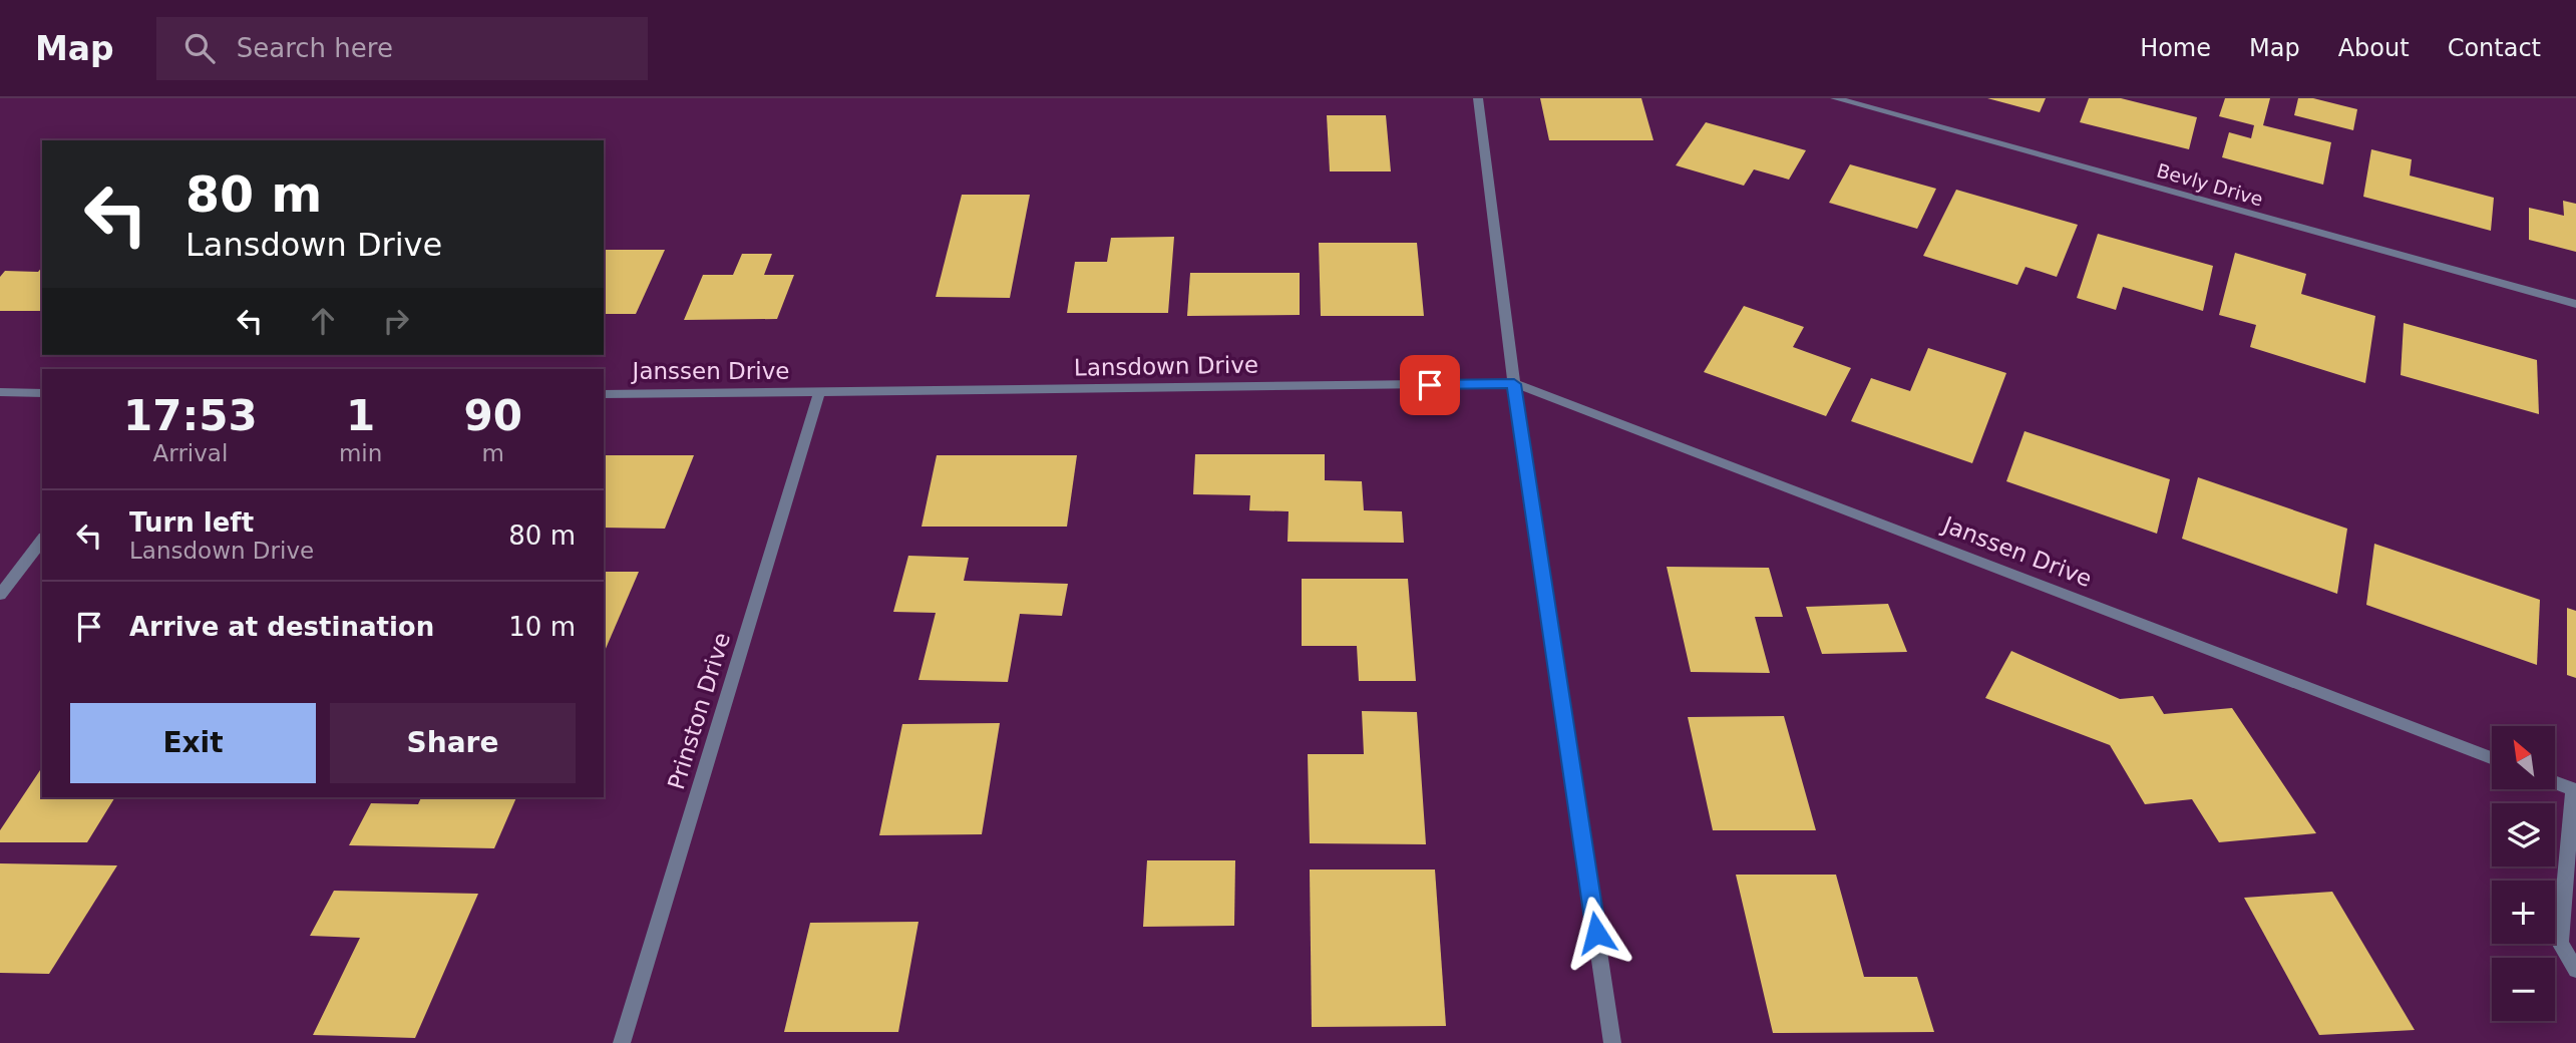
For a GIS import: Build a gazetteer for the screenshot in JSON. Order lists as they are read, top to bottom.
{
  "streets": {
    "street": [
      "Bevly Drive",
      "Lansdown Drive",
      "Janssen Drive",
      "Prinston Drive"
    ]
  },
  "crossings": [
    ["Lansdown Drive", "Janssen Drive"],
    ["Lansdown Drive", "Prinston Drive"],
    ["Janssen Drive", "Prinston Drive"]
  ],
  "north": "top left",
  "page": {
    "header": "Map",
    "search": "Search here",
    "nav": [
      "Home",
      "Map",
      "About",
      "Contact"
    ],
    "turn": ["80 m", "Lansdown Drive"],
    "eta": [
      "17:53",
      "Arrival",
      "1",
      "min",
      "90",
      "m"
    ],
    "list": [
      {
        "name": "Turn left",
        "note": "Lansdown Drive",
        "value": "80 m"
      },
      {
        "name": "Arrive at destination",
        "value": "10 m"
      }
    ],
    "buttons": ["Exit", "Share"],
    "map_buttons": ["+", "−"]
  }
}
